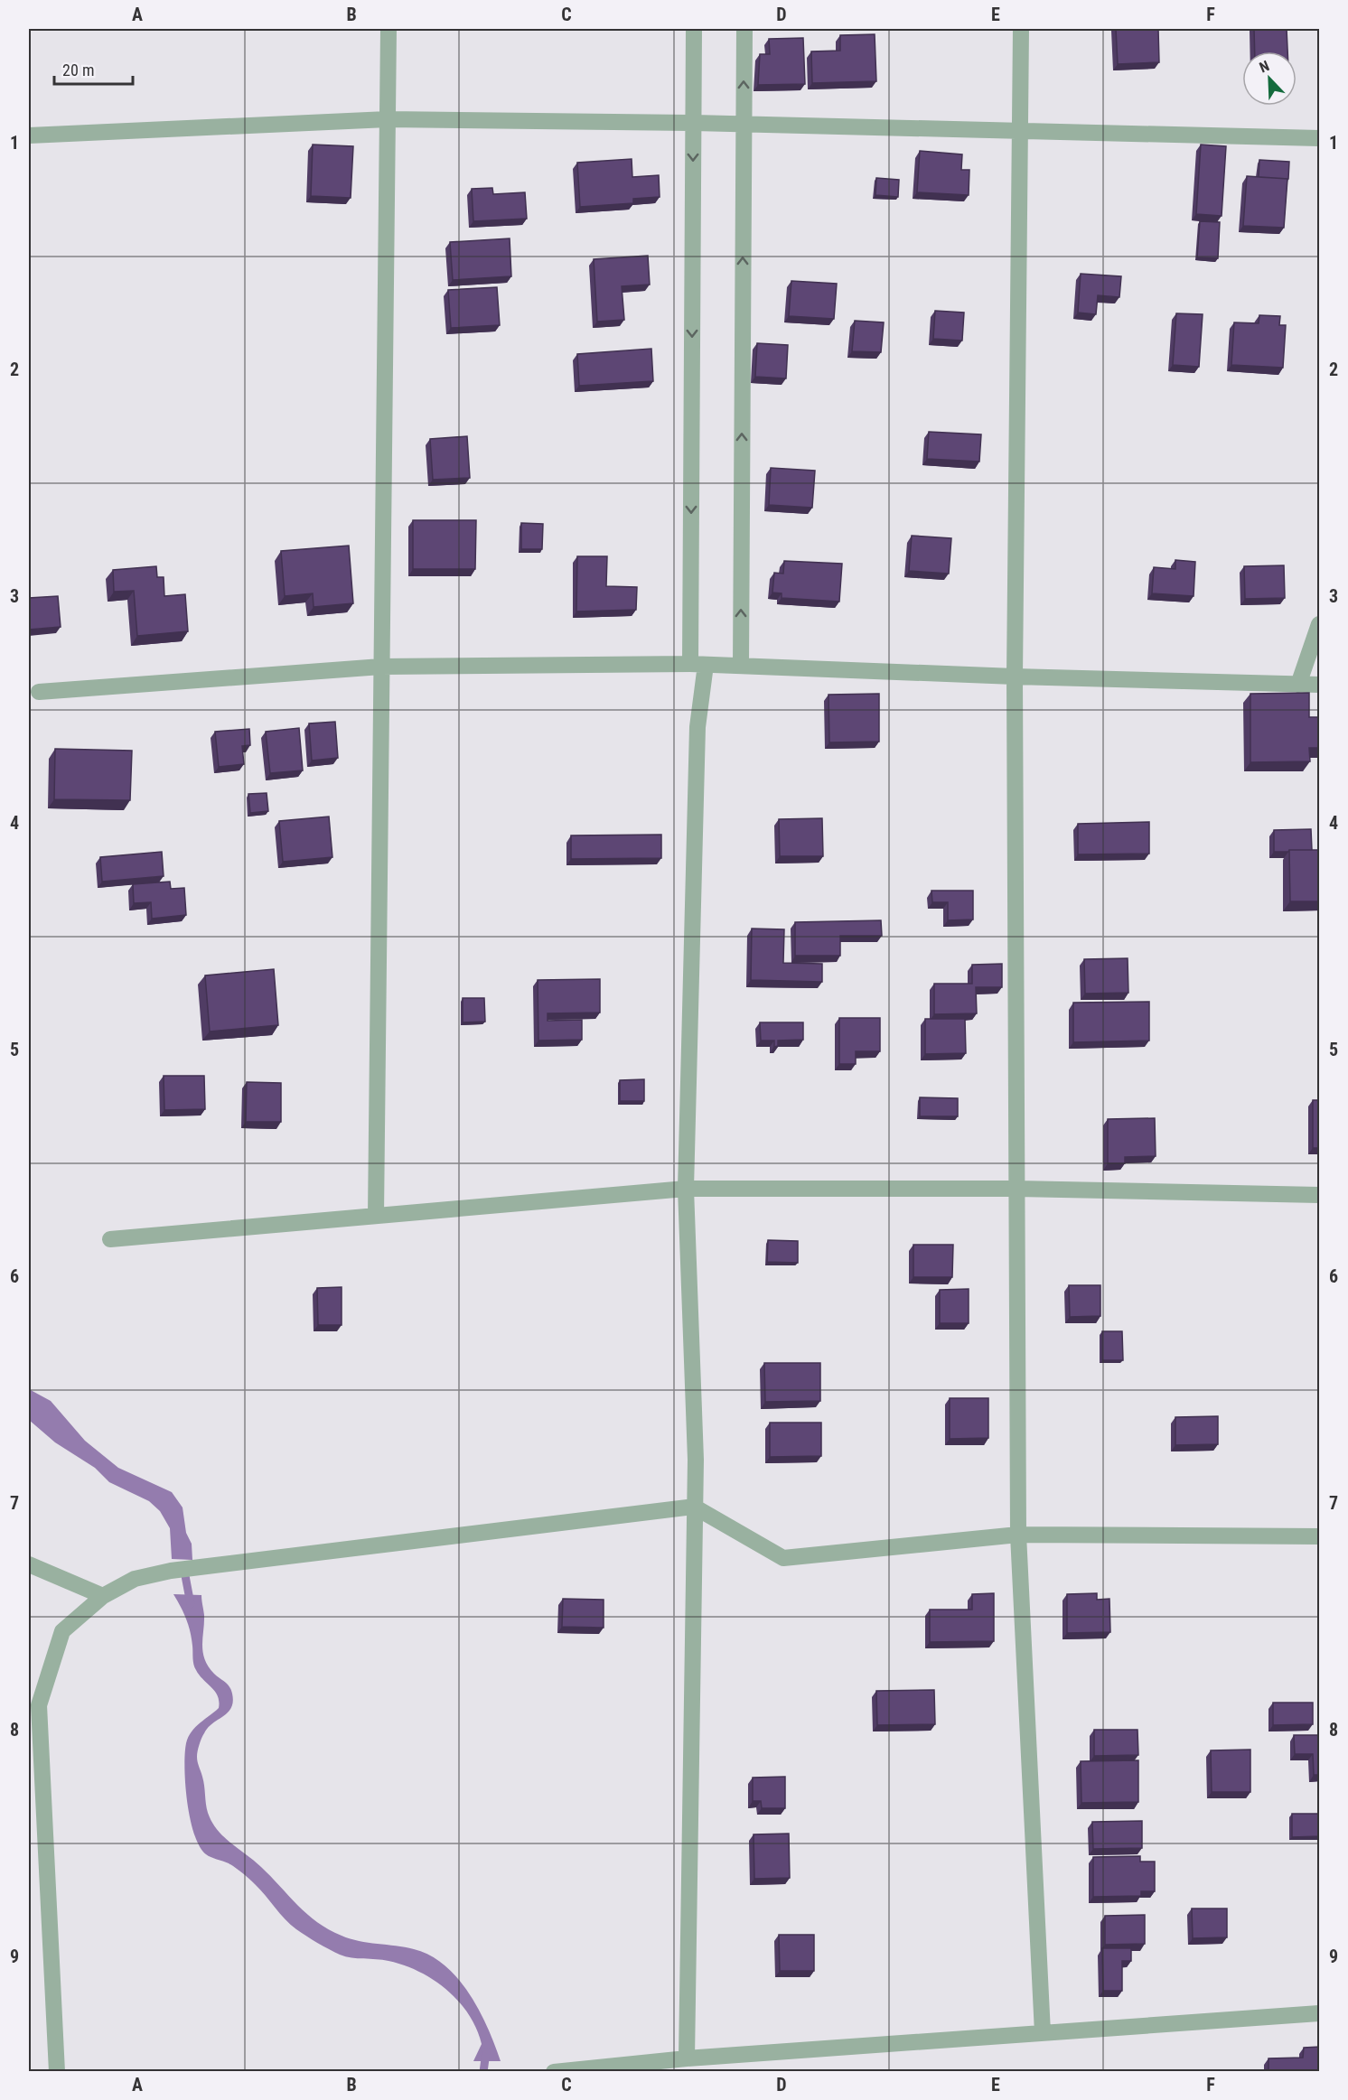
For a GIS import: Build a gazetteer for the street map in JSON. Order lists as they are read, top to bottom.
{
  "scale_bar": "20 m",
  "north": "top left",
  "grid": {
    "columns": [
      "A",
      "B",
      "C",
      "D",
      "E",
      "F"
    ],
    "rows": [
      "1",
      "2",
      "3",
      "4",
      "5",
      "6",
      "7",
      "8",
      "9"
    ]
  }
}
